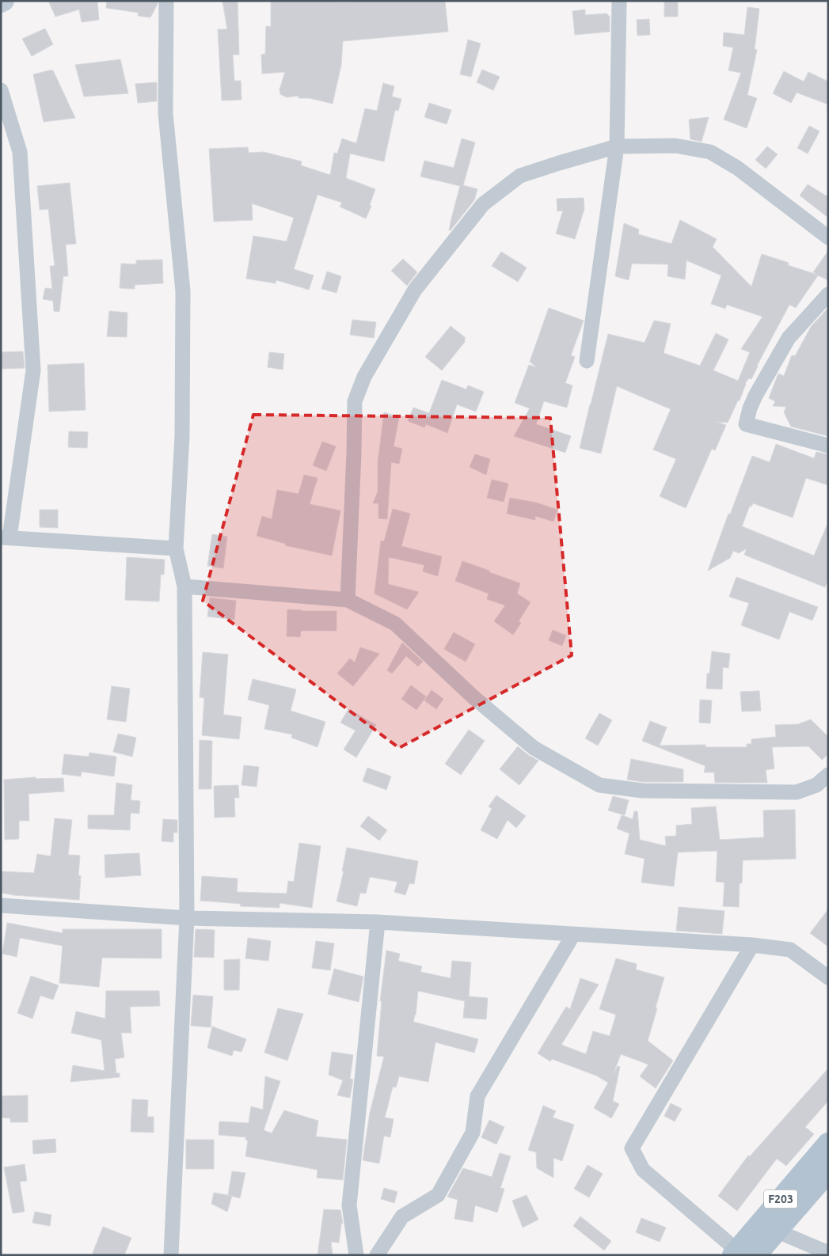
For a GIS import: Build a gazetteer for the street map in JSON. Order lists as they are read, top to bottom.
{
  "streets": {
    "main road": ["F203"]
  }
}
